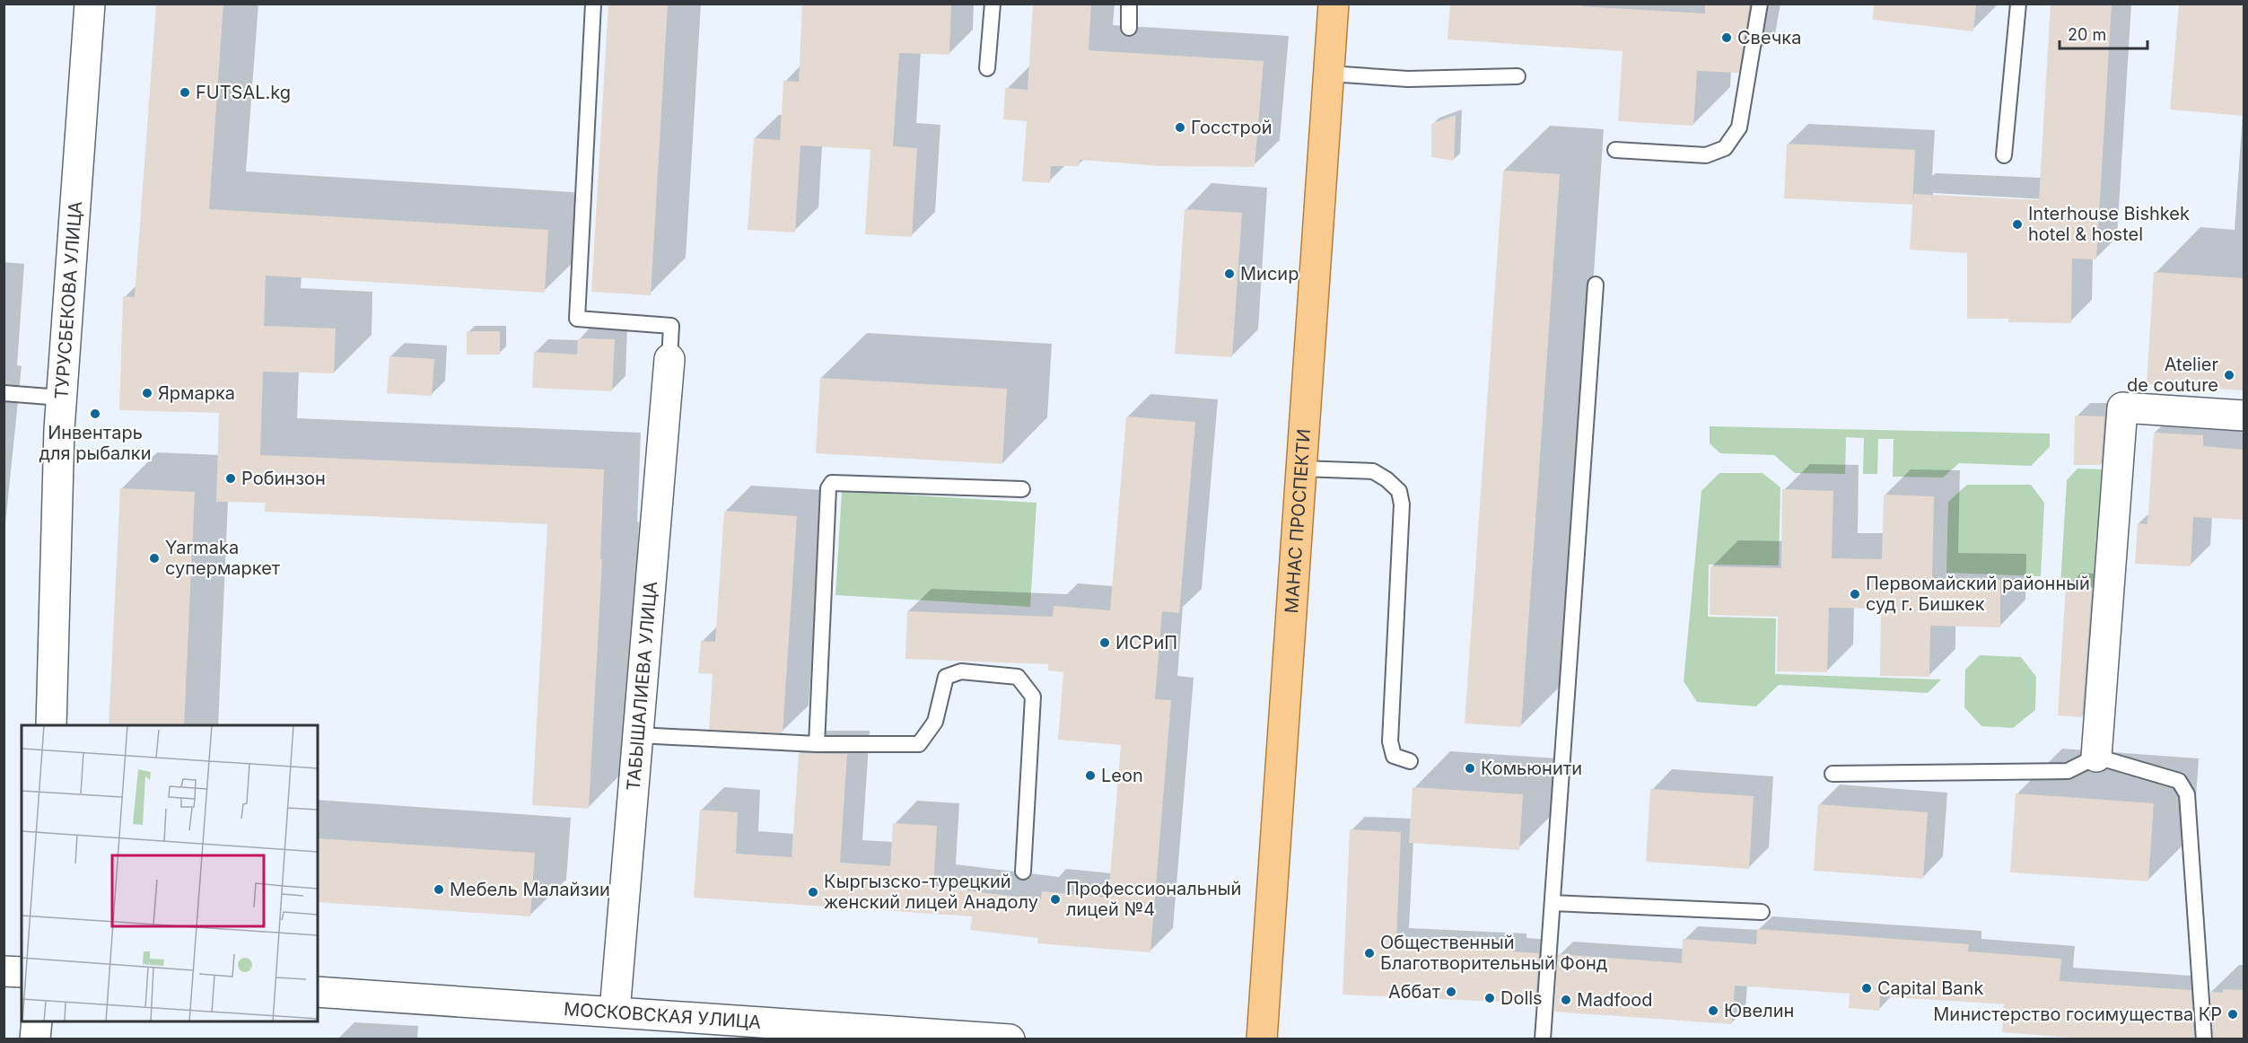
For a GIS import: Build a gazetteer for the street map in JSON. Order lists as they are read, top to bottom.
{
  "streets": {
    "main road": ["МАНАС ПРОСПЕКТИ"],
    "street": ["ТУРУСБЕКОВА УЛИЦА", "ТАБЫШАЛИЕВА УЛИЦА", "МОСКОВСКАЯ УЛИЦА"]
  },
  "crossings": [
    ["ТАБЫШАЛИЕВА УЛИЦА", "МОСКОВСКАЯ УЛИЦА"]
  ],
  "places": [
    "Свечка",
    "FUTSAL.kg",
    "Госстрой",
    "Interhouse Bishkek hotel & hostel",
    "Мисир",
    "Atelier de couture",
    "Ярмарка",
    "Инвентарь для рыбалки",
    "Робинзон",
    "Yarmaka супермаркет",
    "Первомайский районный суд г. Бишкек",
    "ИСРиП",
    "Комьюнити",
    "Leon",
    "Мебель Малайзии",
    "Кыргызско-турецкий женский лицей Анадолу",
    "Профессиональный лицей №4",
    "Общественный Благотворительный Фонд",
    "Capital Bank",
    "Аббат",
    "Dolls",
    "Madfood",
    "Ювелин",
    "Министерство госимущества КР"
  ],
  "scale_bar": "20 m"
}
